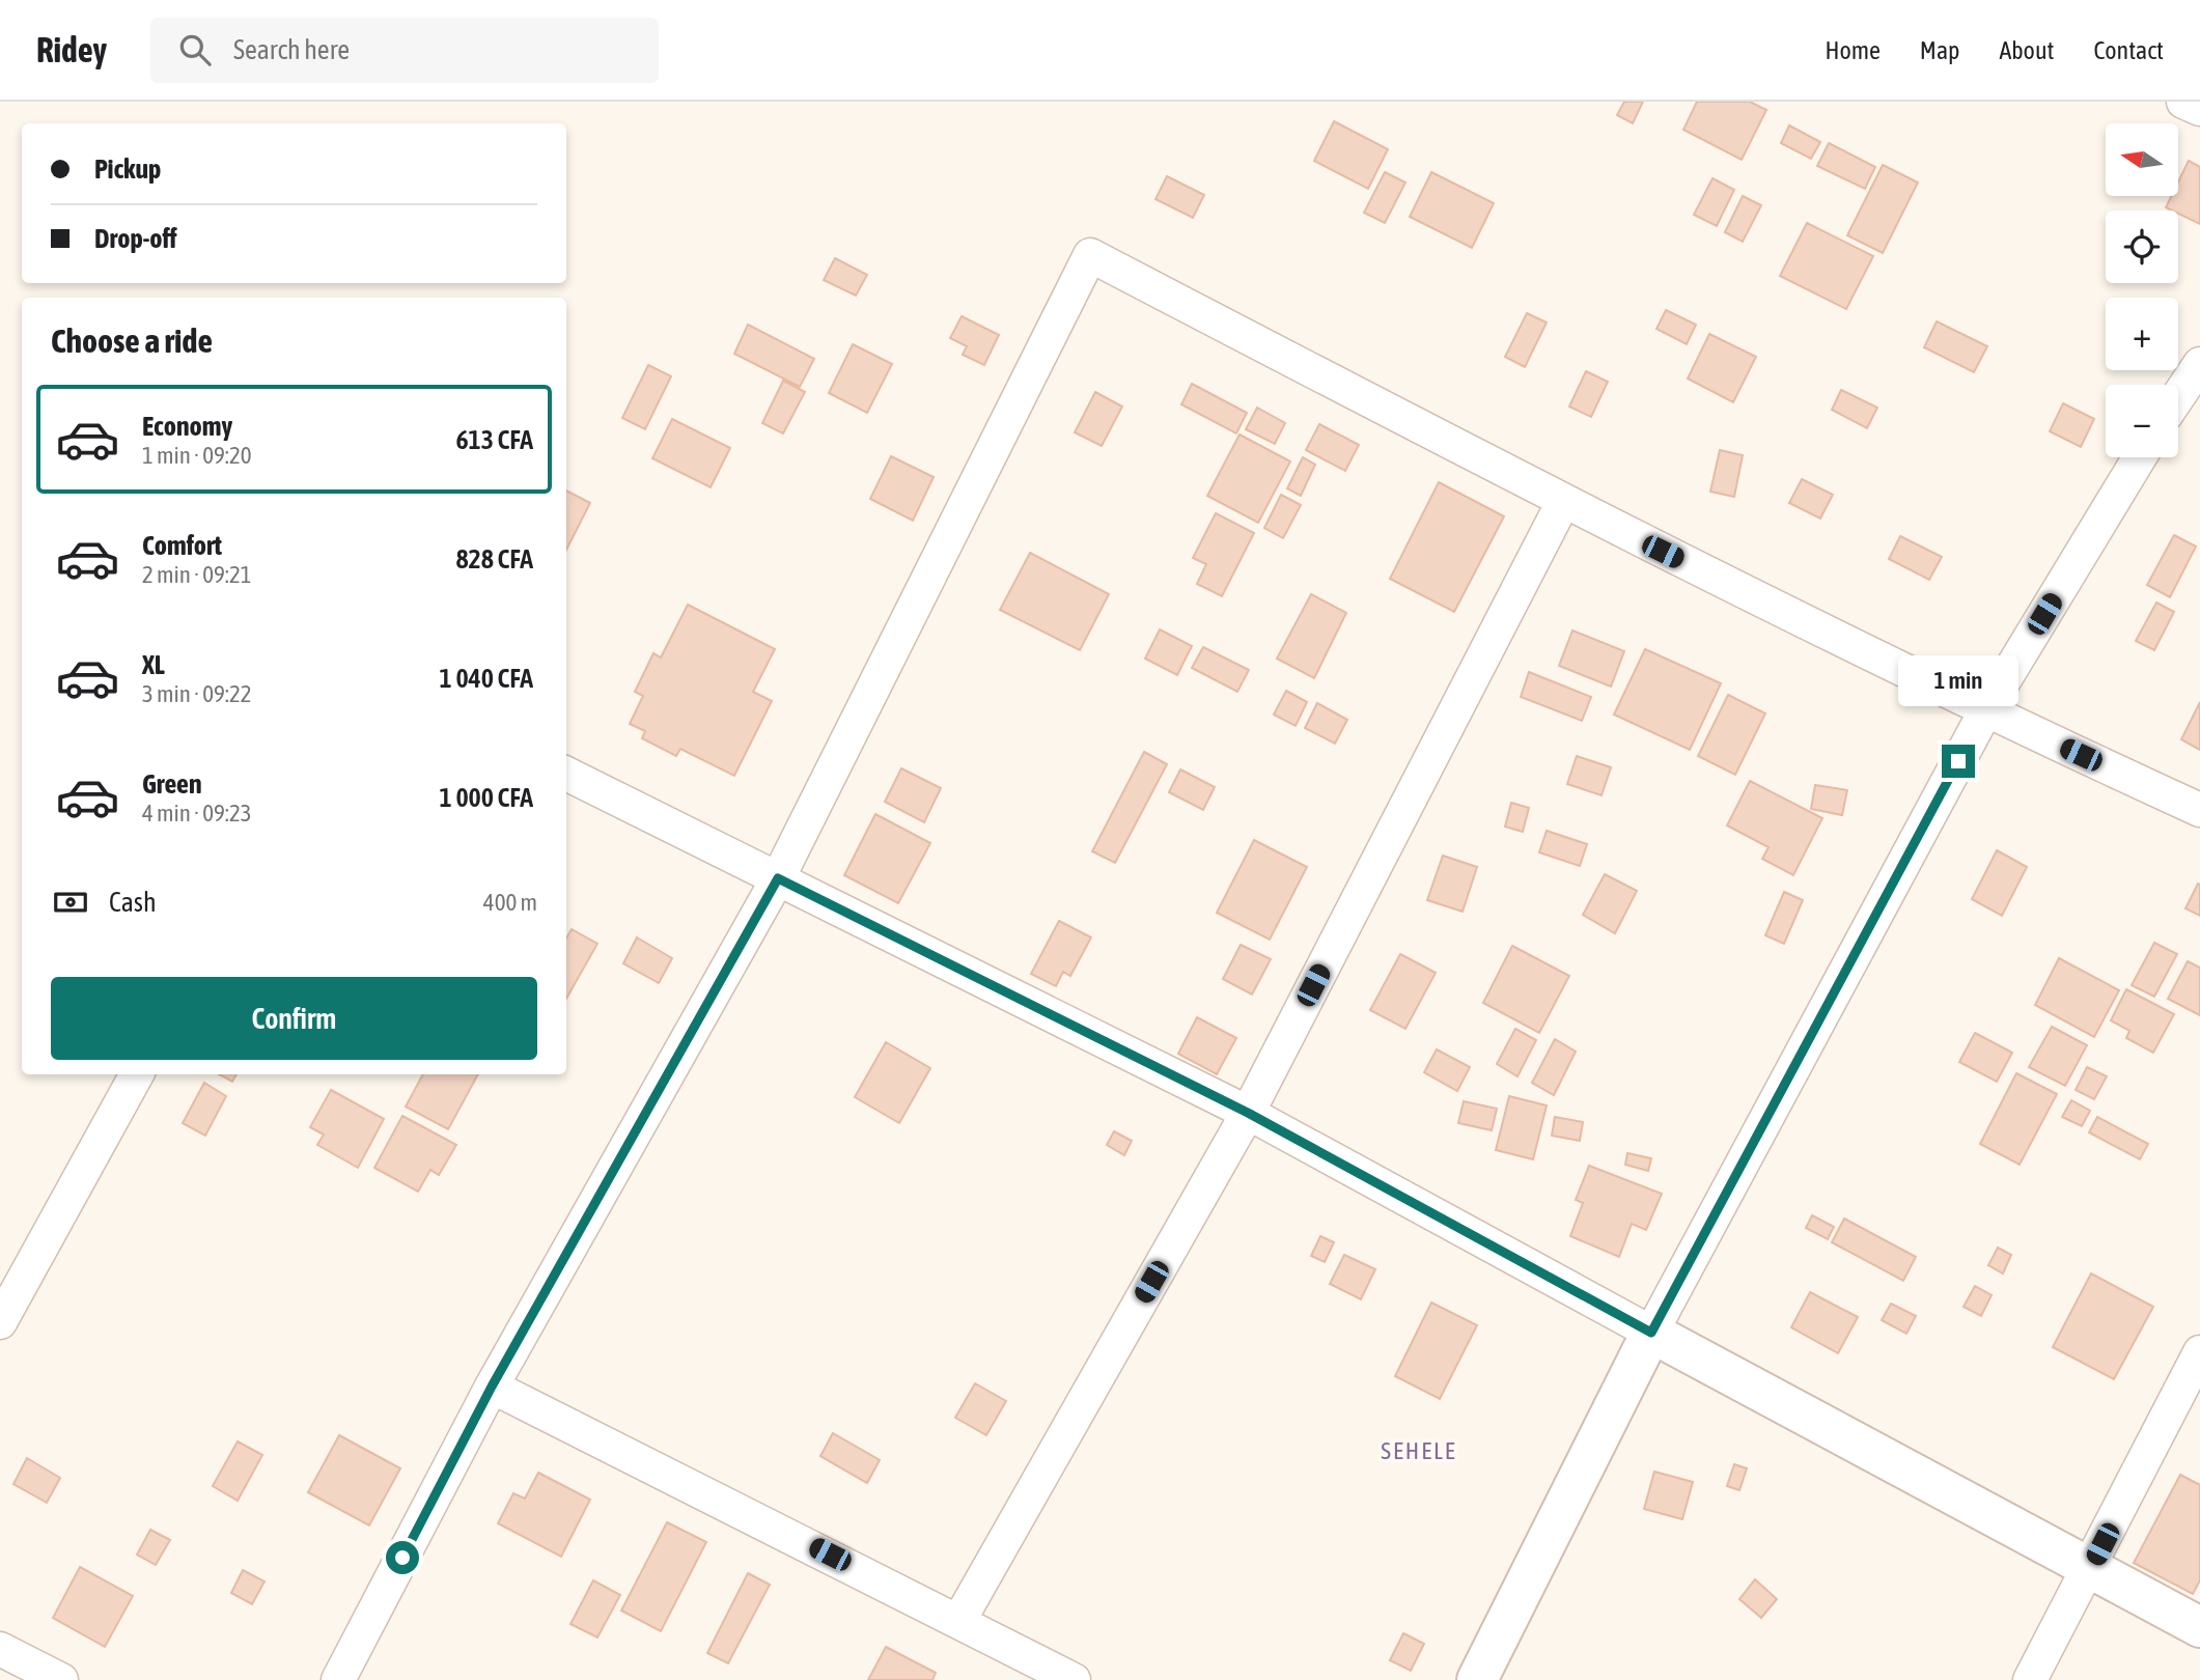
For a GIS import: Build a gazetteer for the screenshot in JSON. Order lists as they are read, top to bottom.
{
  "districts": ["SEHELE"],
  "north": "left",
  "page": {
    "header": "Ridey",
    "search": "Search here",
    "nav": [
      "Home",
      "Map",
      "About",
      "Contact"
    ],
    "map_buttons": ["+", "−"],
    "banner": ["Pickup", "Drop-off"],
    "heading": "Choose a ride",
    "list": [
      {
        "name": "Economy",
        "note": "1 min · 09:20",
        "value": "613 CFA"
      },
      {
        "name": "Comfort",
        "note": "2 min · 09:21",
        "value": "828 CFA"
      },
      {
        "name": "XL",
        "note": "3 min · 09:22",
        "value": "1 040 CFA"
      },
      {
        "name": "Green",
        "note": "4 min · 09:23",
        "value": "1 000 CFA"
      }
    ],
    "bubble": "1 min",
    "pay": ["Cash", "400 m"],
    "buttons": "Confirm"
  }
}
